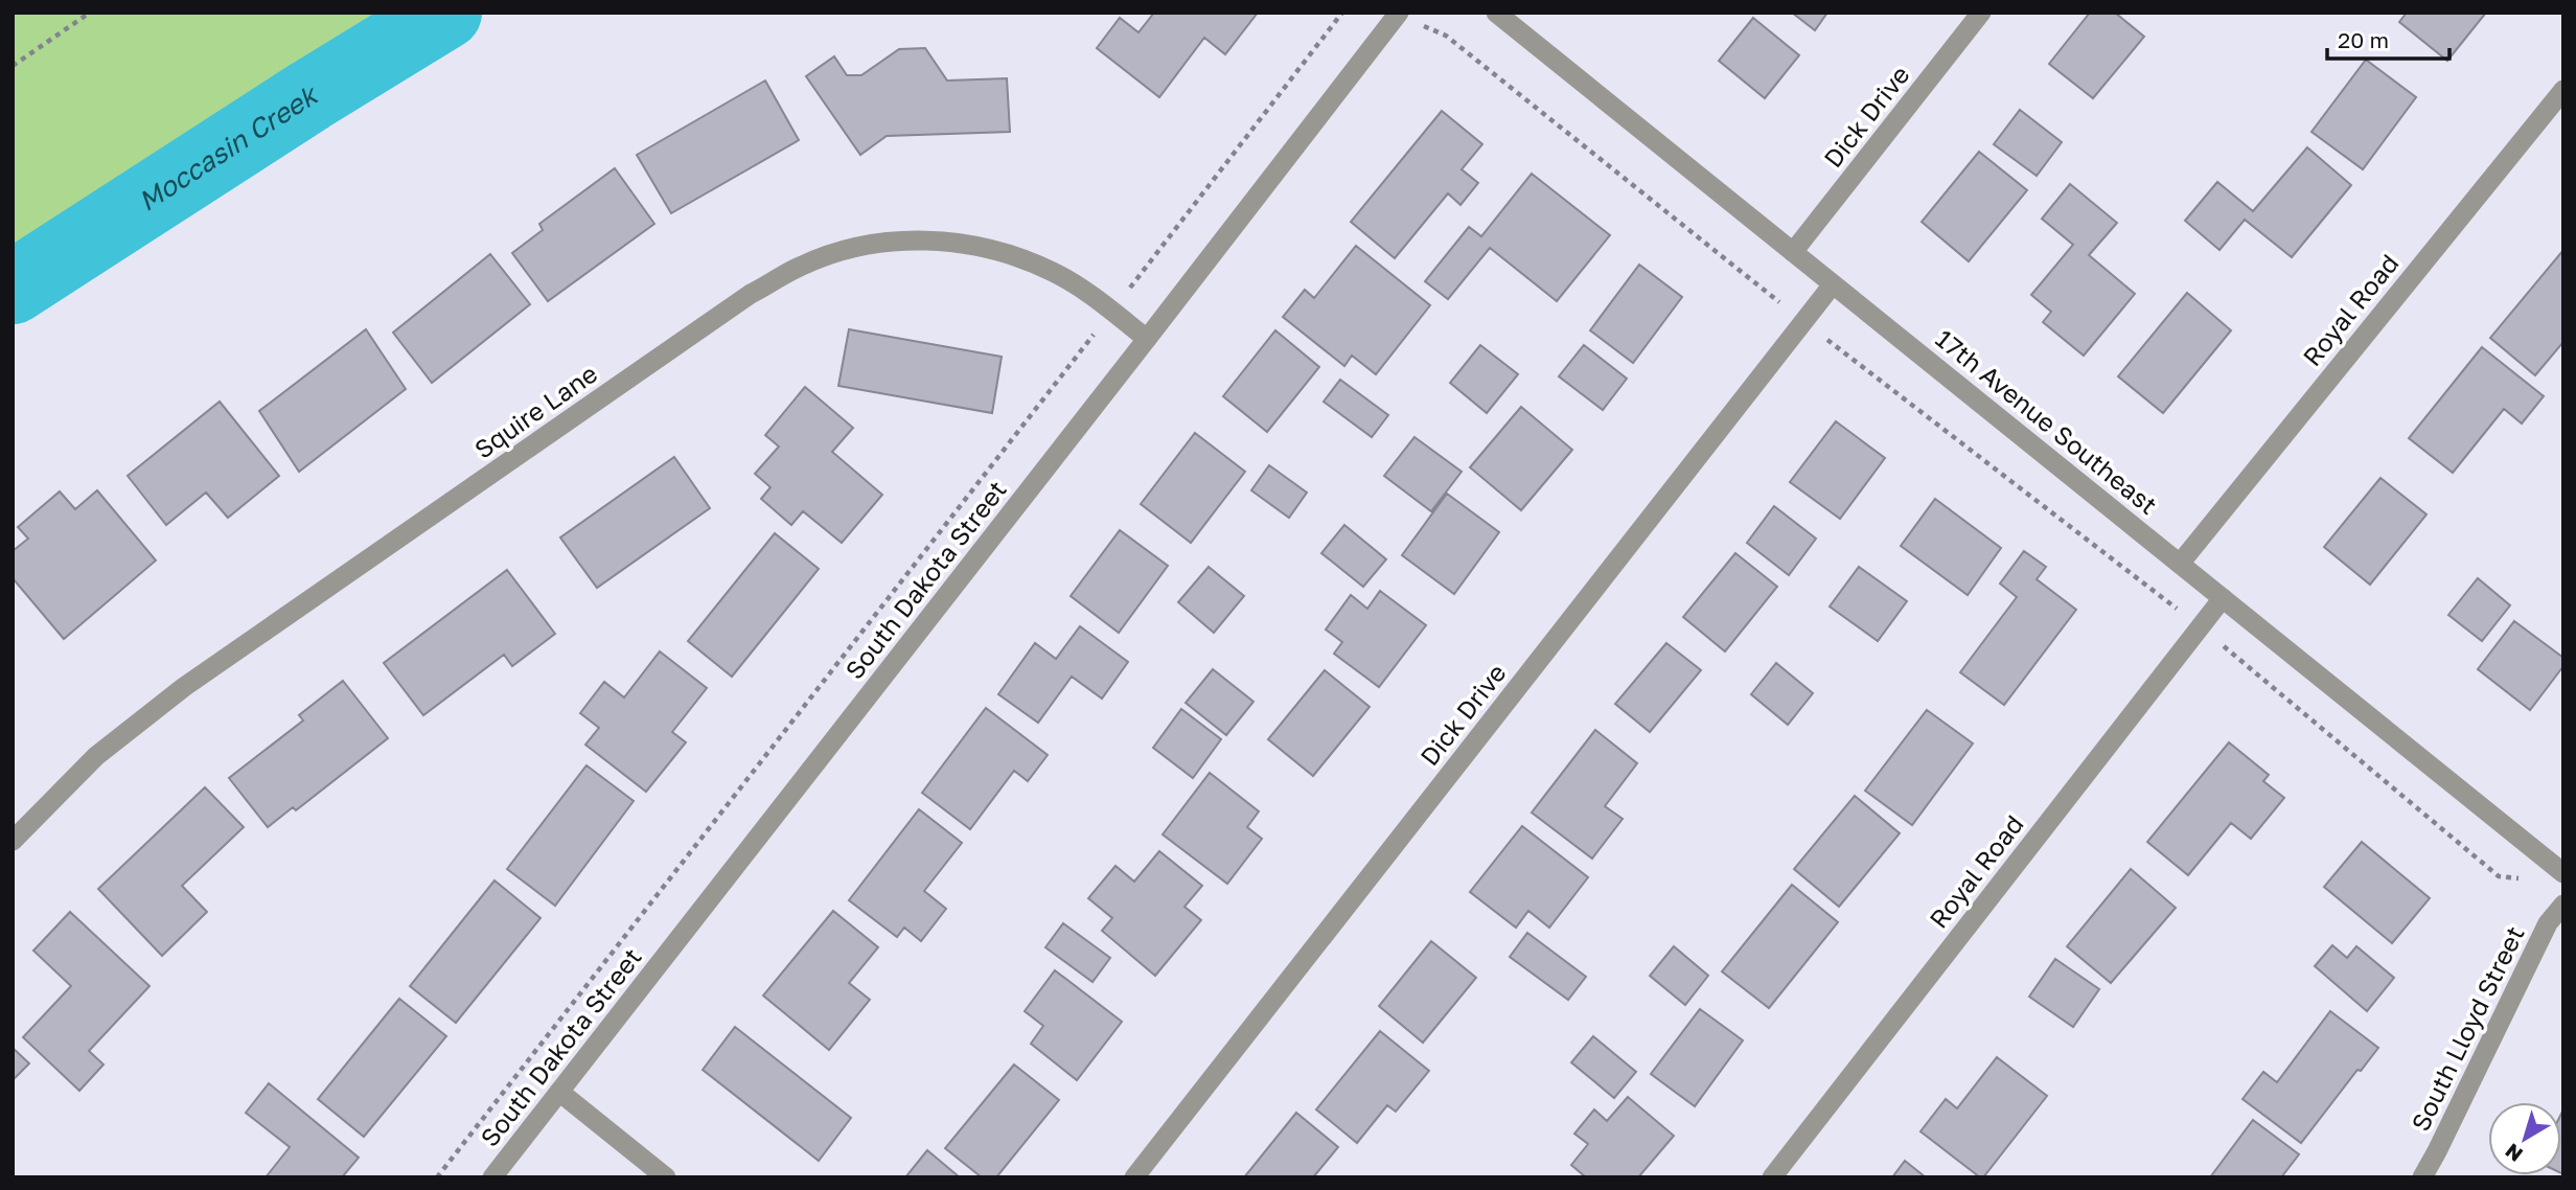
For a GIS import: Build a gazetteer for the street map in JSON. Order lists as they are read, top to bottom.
{
  "streets": {
    "street": [
      "Dick Drive",
      "Royal Road",
      "Squire Lane",
      "17th Avenue Southeast",
      "South Dakota Street",
      "South Lloyd Street"
    ]
  },
  "crossings": [
    ["Dick Drive", "17th Avenue Southeast"],
    ["Royal Road", "17th Avenue Southeast"],
    ["Squire Lane", "South Dakota Street"]
  ],
  "water": ["Moccasin Creek"],
  "scale_bar": "20 m",
  "north": "bottom left"
}
